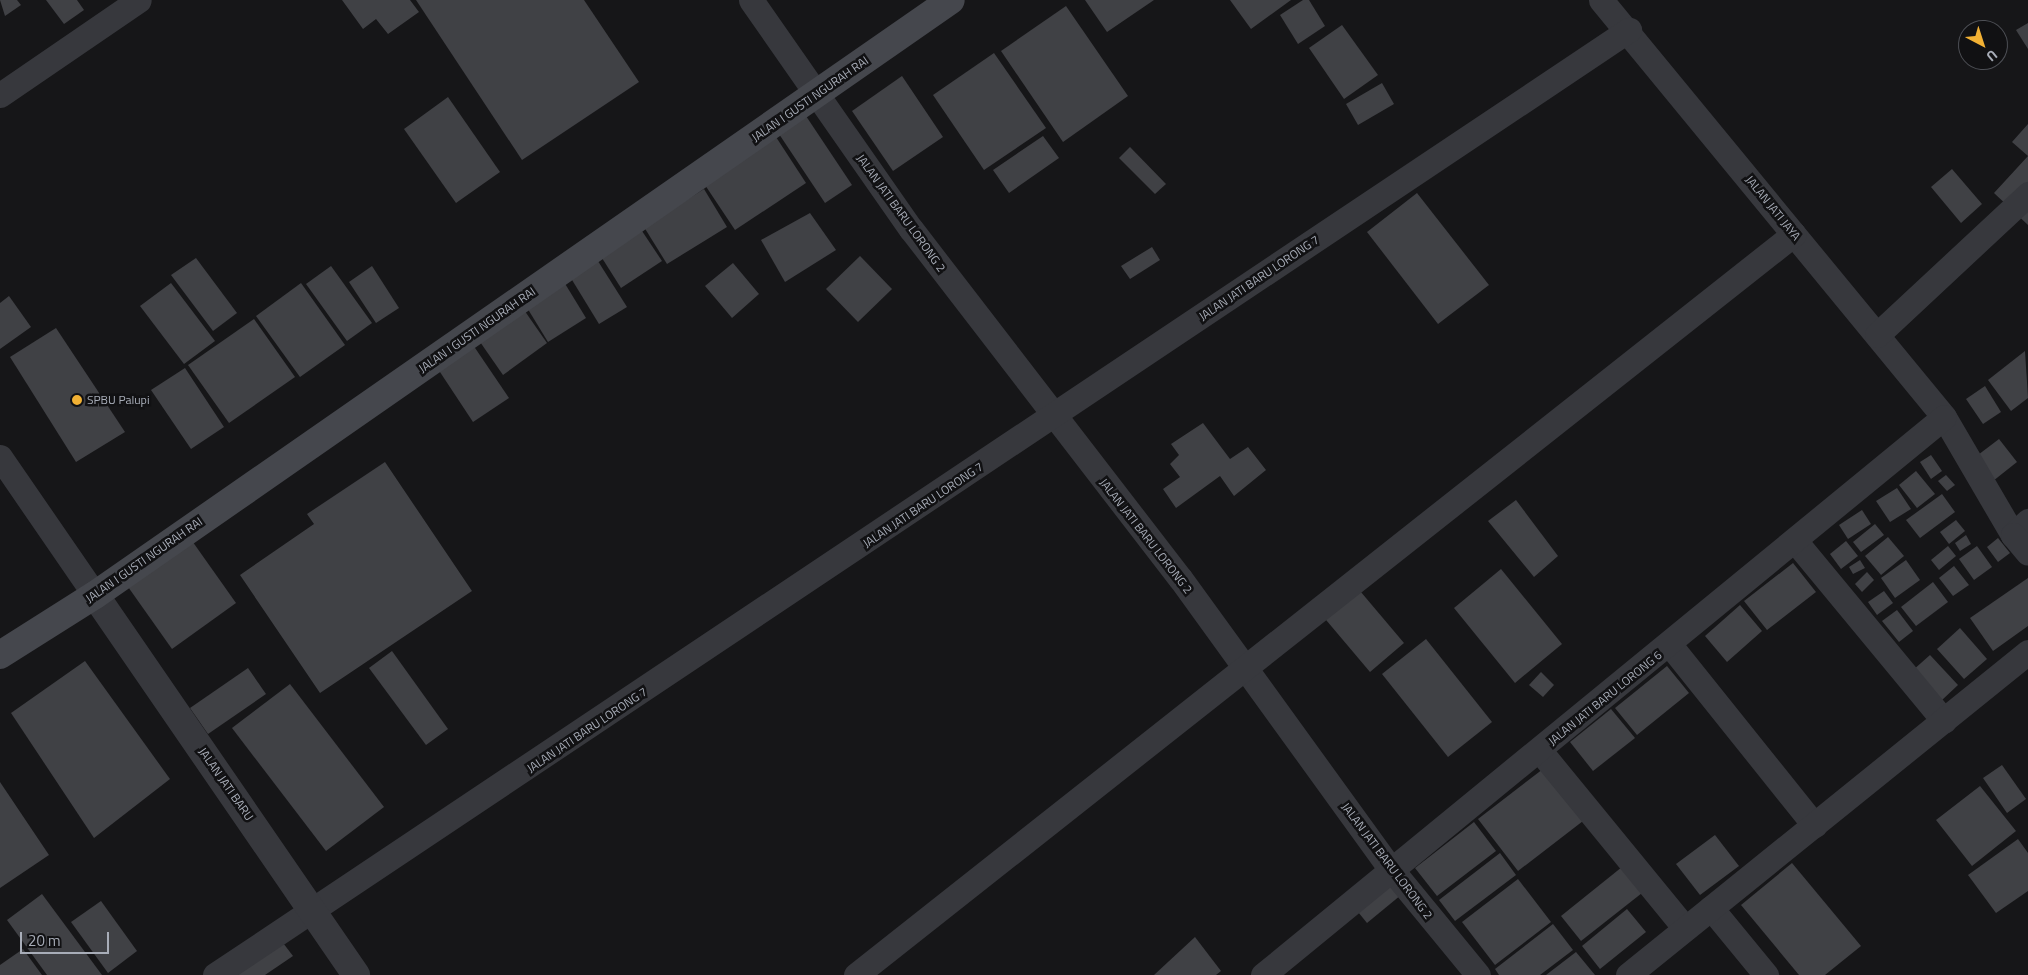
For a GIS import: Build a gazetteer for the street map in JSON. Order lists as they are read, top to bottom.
{
  "streets": {
    "main road": ["JALAN I GUSTI NGURAH RAI"],
    "street": [
      "JALAN JATI JAYA",
      "JALAN JATI BARU LORONG 2",
      "JALAN JATI BARU LORONG 7",
      "JALAN JATI BARU LORONG 6",
      "JALAN JATI BARU"
    ]
  },
  "crossings": [
    ["JALAN I GUSTI NGURAH RAI", "JALAN JATI BARU LORONG 2"],
    ["JALAN I GUSTI NGURAH RAI", "JALAN JATI BARU"],
    ["JALAN JATI JAYA", "JALAN JATI BARU LORONG 7"],
    ["JALAN JATI JAYA", "JALAN JATI BARU LORONG 6"],
    ["JALAN JATI BARU LORONG 2", "JALAN JATI BARU LORONG 7"],
    ["JALAN JATI BARU LORONG 2", "JALAN JATI BARU LORONG 6"],
    ["JALAN JATI BARU LORONG 7", "JALAN JATI BARU"]
  ],
  "places": ["SPBU Palupi"],
  "scale_bar": "20 m",
  "north": "bottom right"
}
